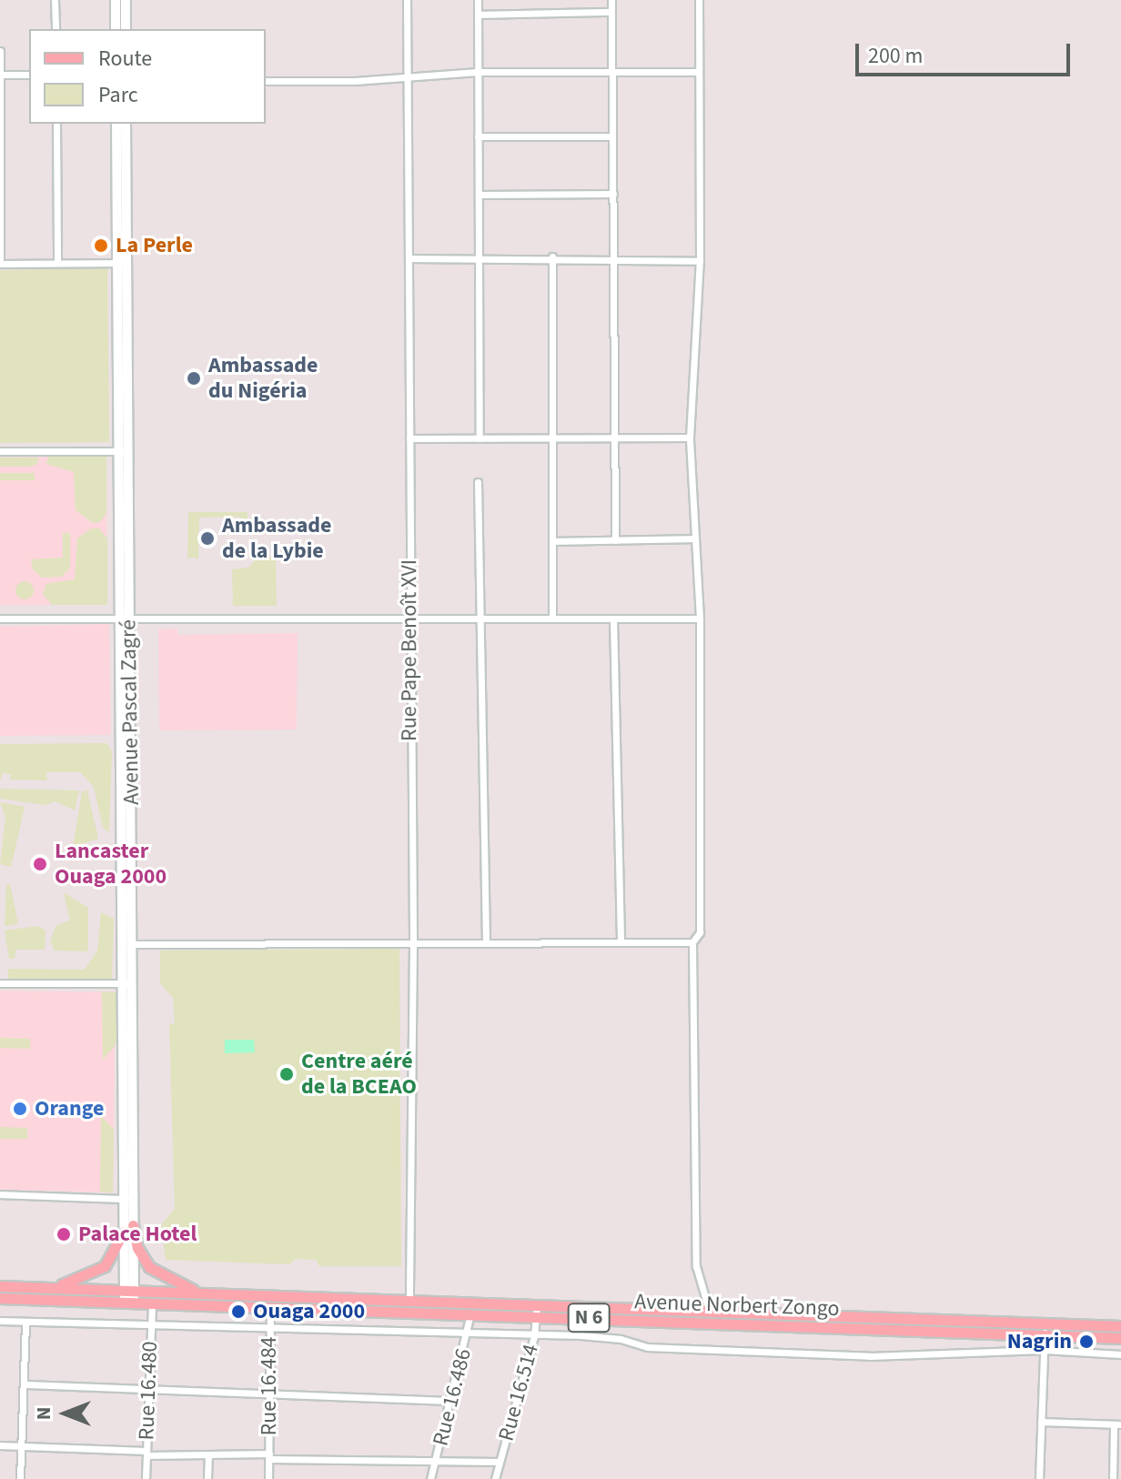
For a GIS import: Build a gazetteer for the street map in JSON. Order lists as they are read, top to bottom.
{
  "streets": {
    "main road": ["Avenue Pascal Zagré", "Avenue Norbert Zongo", "N 6"],
    "street": [
      "Rue Pape Benoît XVI",
      "Rue 16.484",
      "Rue 16.480",
      "Rue 16.514",
      "Rue 16.486"
    ]
  },
  "crossings": [
    ["Rue Pape Benoît XVI", "Avenue Norbert Zongo"],
    ["Avenue Pascal Zagré", "Avenue Norbert Zongo"],
    ["Avenue Pascal Zagré", "N 6"],
    ["Avenue Norbert Zongo", "N 6"],
    ["Avenue Norbert Zongo", "Rue 16.484"],
    ["Avenue Norbert Zongo", "Rue 16.480"],
    ["Avenue Norbert Zongo", "Rue 16.514"],
    ["Avenue Norbert Zongo", "Rue 16.486"]
  ],
  "places": [
    "La Perle",
    "Ambassade du Nigéria",
    "Ambassade de la Lybie",
    "Lancaster Ouaga 2000",
    "Centre aéré de la BCEAO",
    "Orange",
    "Palace Hotel",
    "Ouaga 2000",
    "Nagrin"
  ],
  "legend": ["Route", "Parc"],
  "scale_bar": "200 m",
  "north": "left"
}
